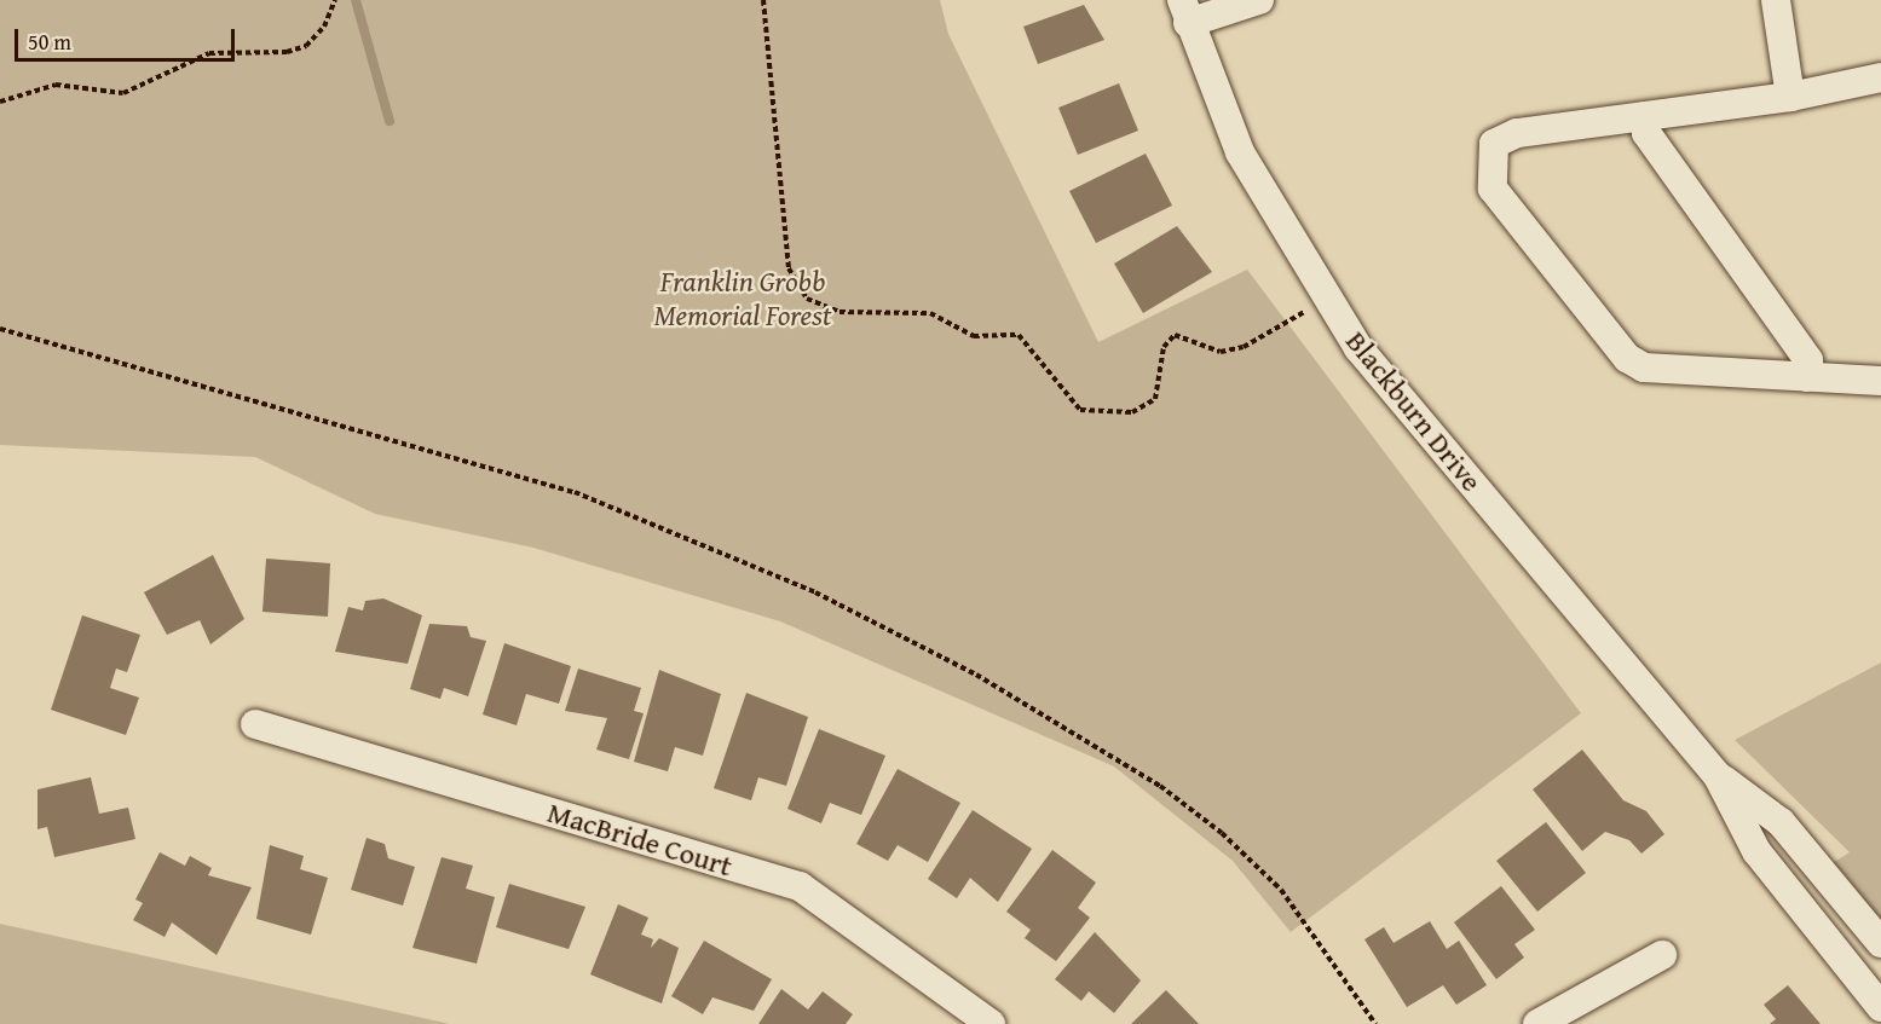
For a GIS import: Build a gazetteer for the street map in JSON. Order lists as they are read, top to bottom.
{
  "streets": {
    "street": ["Blackburn Drive", "MacBride Court"]
  },
  "parks": ["Franklin Grobb Memorial Forest"],
  "scale_bar": "50 m"
}
